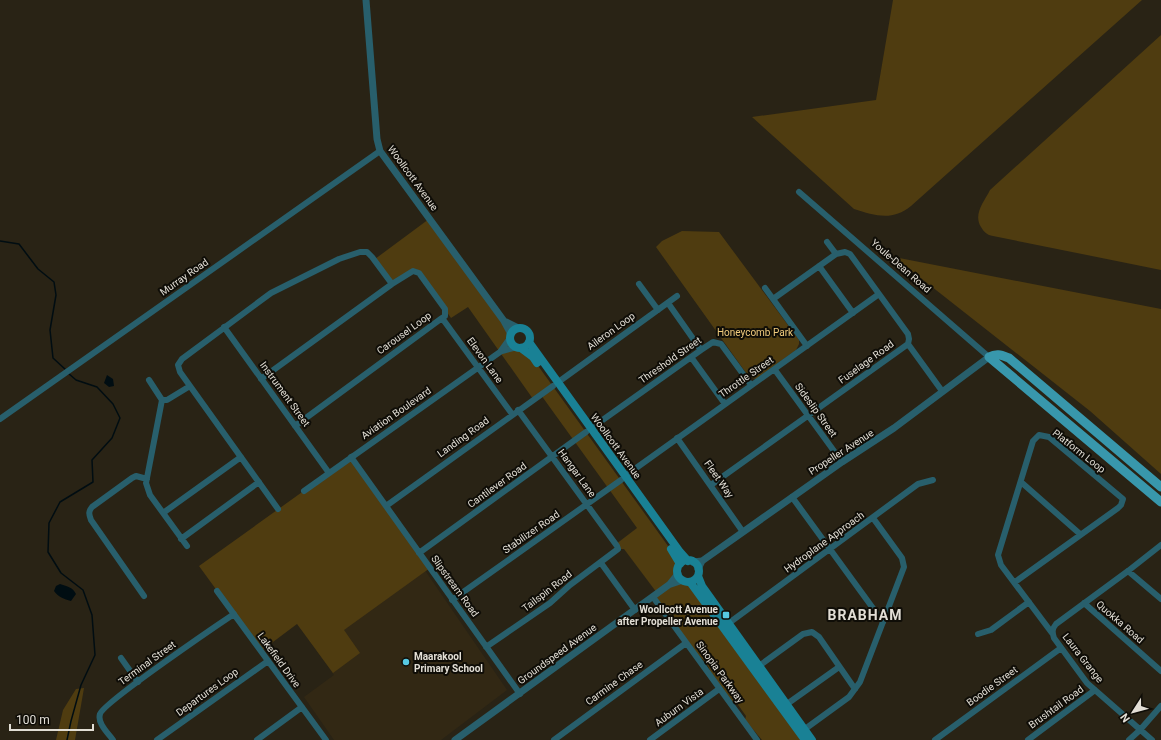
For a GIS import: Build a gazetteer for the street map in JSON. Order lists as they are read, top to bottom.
{
  "streets": {
    "main road": ["Woollcott Avenue", "Youle-Dean Road"],
    "street": [
      "Murray Road",
      "Aileron Loop",
      "Carousel Loop",
      "Elevon Lane",
      "Threshold Street",
      "Fuselage Road",
      "Throttle Street",
      "Instrument Street",
      "Sideslip Street",
      "Aviation Boulevard",
      "Landing Road",
      "Platform Loop",
      "Propeller Avenue",
      "Hangar Lane",
      "Fleet Way",
      "Cantilever Road",
      "Stabilizer Road",
      "Hydroplane Approach",
      "Slipstream Road",
      "Tailspin Road",
      "Quokka Road",
      "Groundspeed Avenue",
      "Laura Grange",
      "Lakefield Drive",
      "Terminal Street",
      "Sinopia Parkway",
      "Carmine Chase",
      "Boodie Street",
      "Departures Loop",
      "Auburn Vista",
      "Brushtail Road"
    ]
  },
  "crossings": [
    ["Woollcott Avenue", "Murray Road"],
    ["Woollcott Avenue", "Aileron Loop"],
    ["Woollcott Avenue", "Threshold Street"],
    ["Woollcott Avenue", "Throttle Street"],
    ["Woollcott Avenue", "Aviation Boulevard"],
    ["Woollcott Avenue", "Landing Road"],
    ["Woollcott Avenue", "Propeller Avenue"],
    ["Woollcott Avenue", "Cantilever Road"],
    ["Woollcott Avenue", "Stabilizer Road"],
    ["Woollcott Avenue", "Hydroplane Approach"],
    ["Youle-Dean Road", "Propeller Avenue"],
    ["Aileron Loop", "Landing Road"],
    ["Carousel Loop", "Elevon Lane"],
    ["Carousel Loop", "Instrument Street"],
    ["Elevon Lane", "Aviation Boulevard"],
    ["Elevon Lane", "Landing Road"],
    ["Threshold Street", "Throttle Street"],
    ["Threshold Street", "Cantilever Road"],
    ["Fuselage Road", "Throttle Street"],
    ["Fuselage Road", "Sideslip Street"],
    ["Fuselage Road", "Fleet Way"],
    ["Throttle Street", "Sideslip Street"],
    ["Throttle Street", "Fleet Way"],
    ["Throttle Street", "Stabilizer Road"],
    ["Instrument Street", "Aviation Boulevard"],
    ["Sideslip Street", "Propeller Avenue"],
    ["Aviation Boulevard", "Slipstream Road"],
    ["Landing Road", "Hangar Lane"],
    ["Landing Road", "Slipstream Road"],
    ["Platform Loop", "Laura Grange"],
    ["Propeller Avenue", "Fleet Way"],
    ["Hangar Lane", "Cantilever Road"],
    ["Hangar Lane", "Stabilizer Road"],
    ["Hangar Lane", "Tailspin Road"],
    ["Cantilever Road", "Slipstream Road"],
    ["Stabilizer Road", "Slipstream Road"],
    ["Slipstream Road", "Tailspin Road"],
    ["Slipstream Road", "Groundspeed Avenue"],
    ["Quokka Road", "Laura Grange"],
    ["Groundspeed Avenue", "Sinopia Parkway"],
    ["Laura Grange", "Boodie Street"],
    ["Laura Grange", "Brushtail Road"],
    ["Lakefield Drive", "Terminal Street"],
    ["Lakefield Drive", "Departures Loop"],
    ["Sinopia Parkway", "Carmine Chase"],
    ["Sinopia Parkway", "Auburn Vista"]
  ],
  "districts": ["BRABHAM"],
  "parks": ["Honeycomb Park"],
  "places": {
    "transit": ["Woollcott Avenue after Propeller Avenue"],
    "other": ["Maarakool Primary School"]
  },
  "scale_bar": "100 m",
  "north": "bottom left"
}
